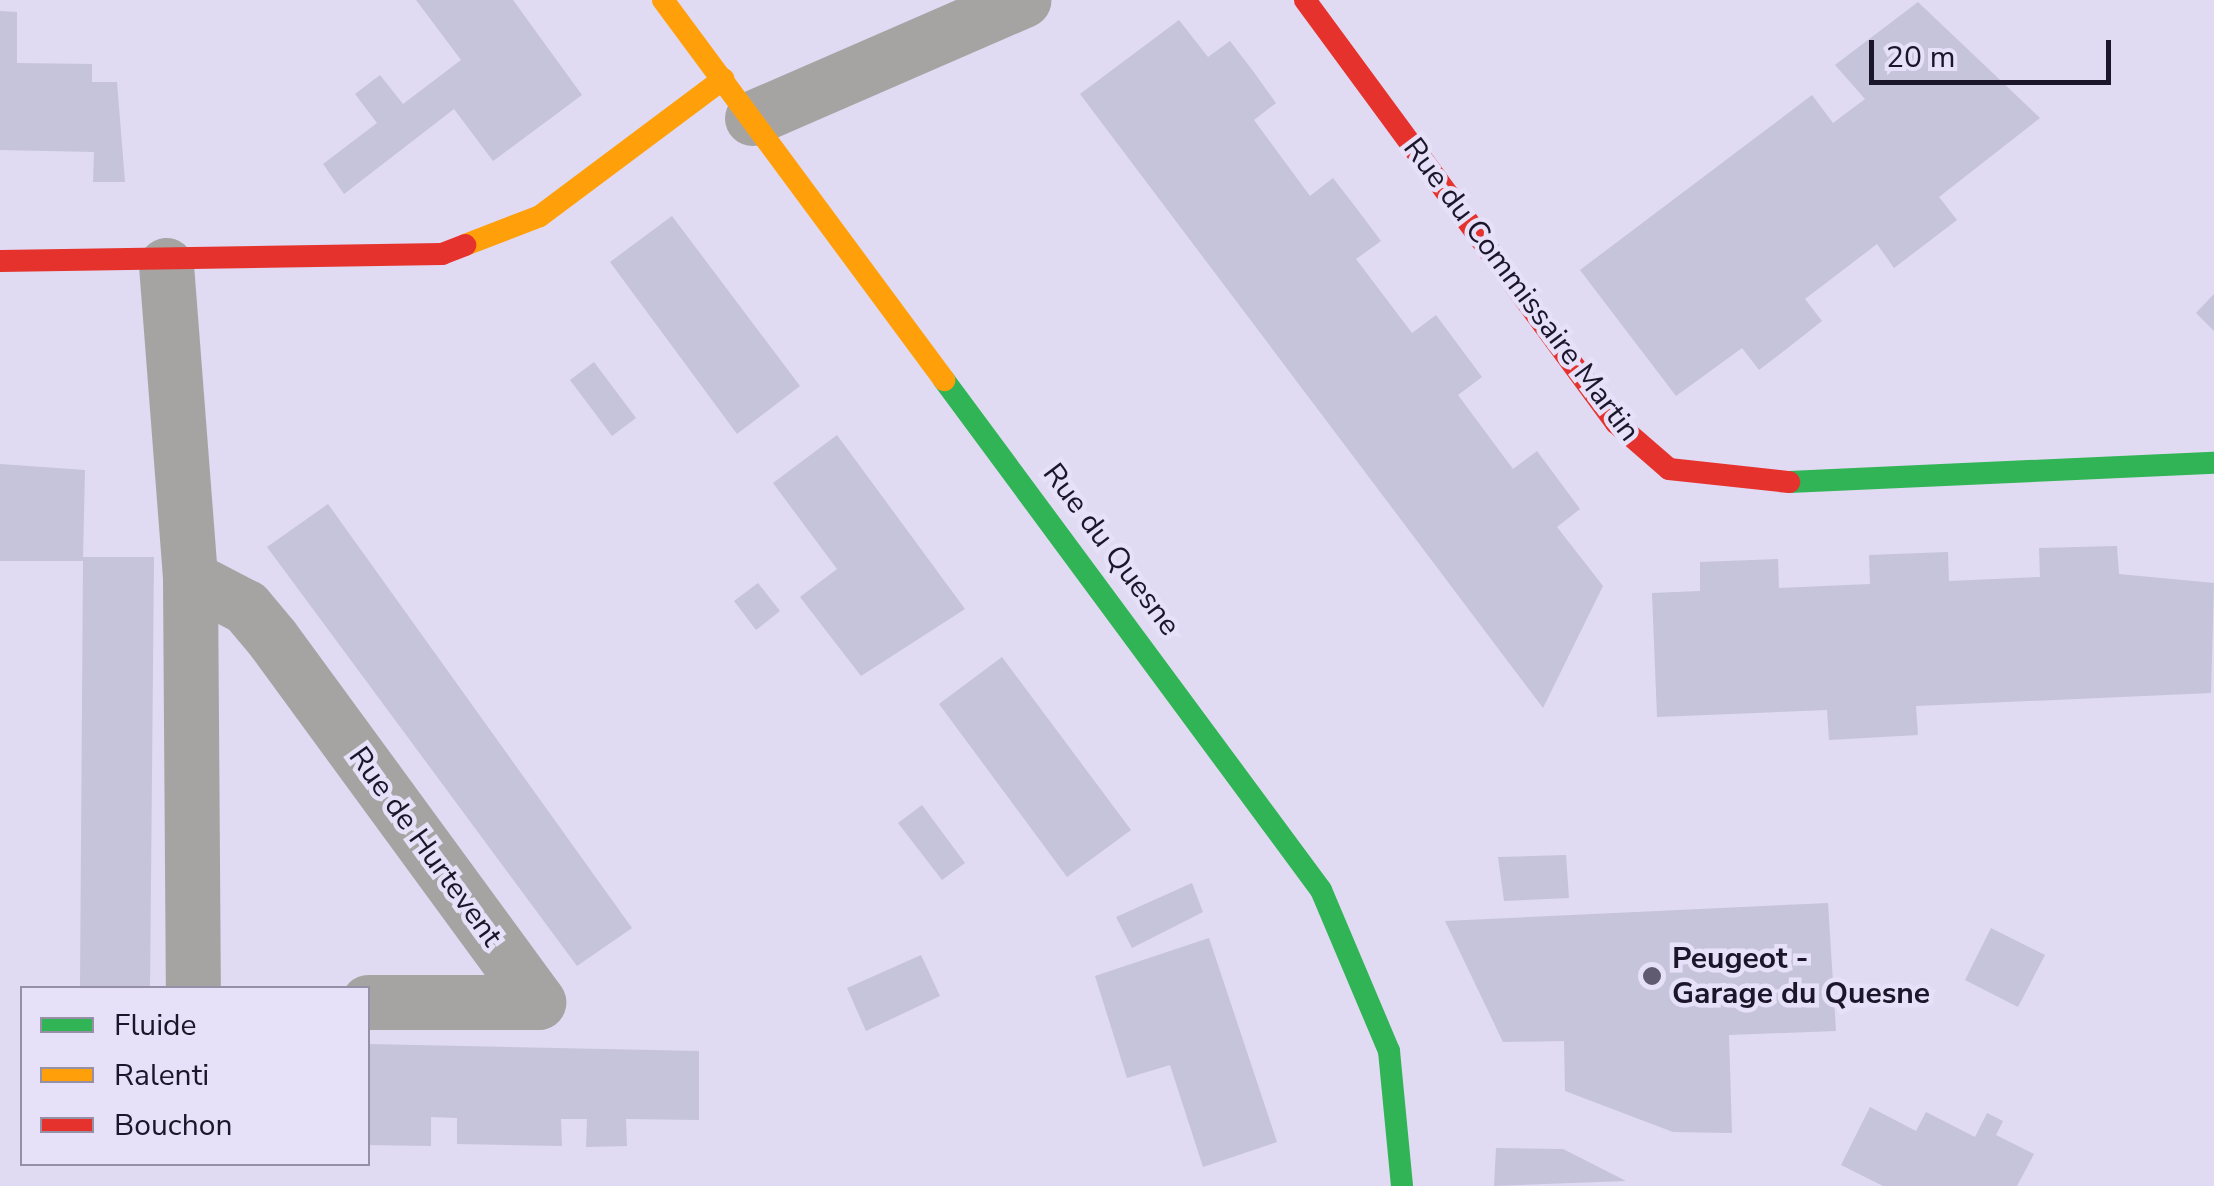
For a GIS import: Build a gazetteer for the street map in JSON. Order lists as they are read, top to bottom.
{
  "streets": {
    "street": ["Rue du Commissaire Martin", "Rue du Quesne", "Rue de Hurtevent"]
  },
  "places": ["Peugeot - Garage du Quesne"],
  "legend": ["Fluide", "Ralenti", "Bouchon"],
  "scale_bar": "20 m"
}
